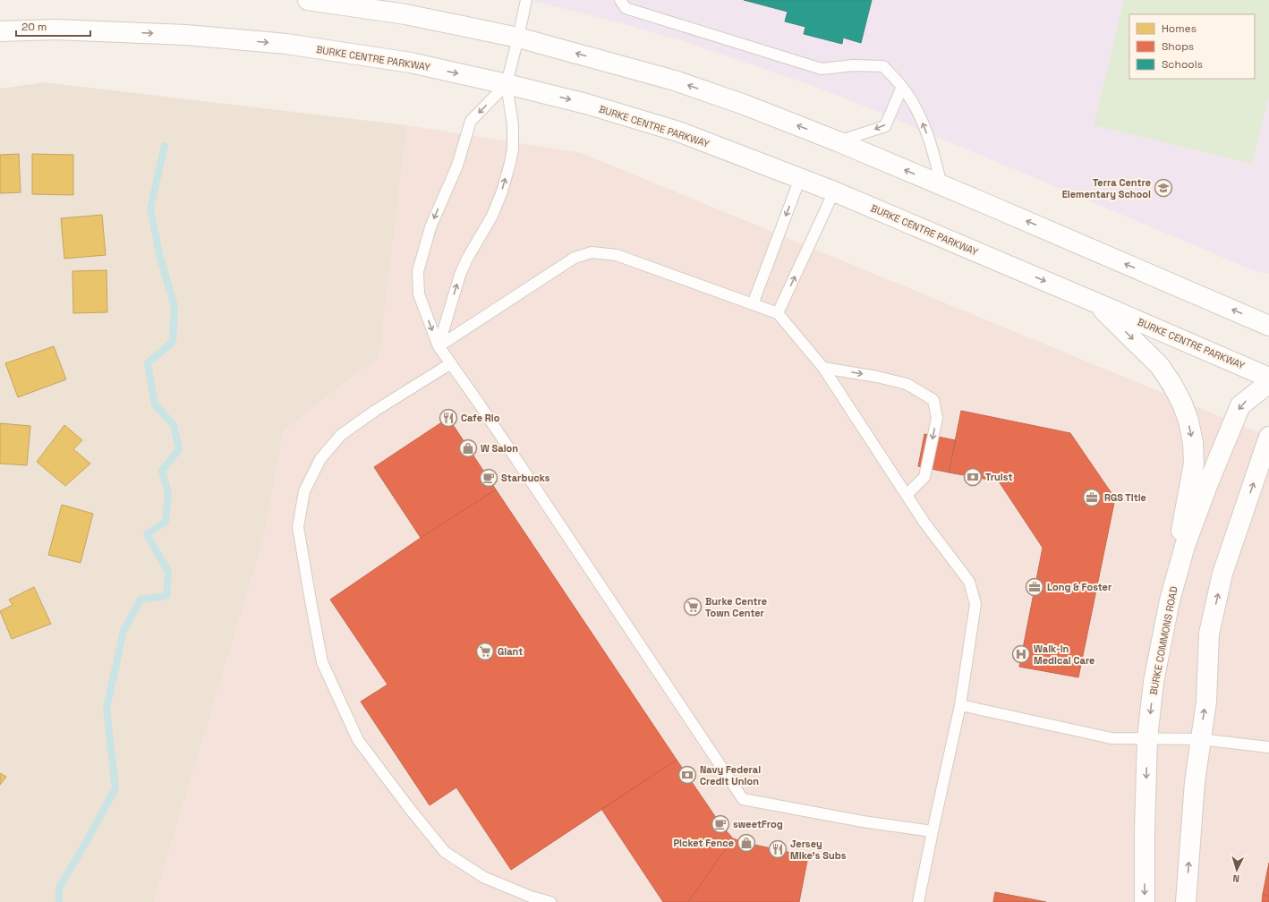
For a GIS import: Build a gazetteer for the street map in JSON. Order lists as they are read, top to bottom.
{
  "streets": {
    "main road": ["BURKE CENTRE PARKWAY", "BURKE COMMONS ROAD"]
  },
  "places": {
    "school or university": ["Terra Centre Elementary School"],
    "restaurant": ["Cafe Rio", "Jersey Mike's Subs"],
    "shop": ["W Salon", "Picket Fence"],
    "bank": ["Truist", "Navy Federal Credit Union"],
    "cafe": ["Starbucks", "sweetFrog"],
    "office": ["RGS Title", "Long & Foster"],
    "supermarket": ["Burke Centre Town Center", "Giant"],
    "hospital": ["Walk-in Medical Care"]
  },
  "legend": ["Homes", "Shops", "Schools"],
  "scale_bar": "20 m",
  "north": "bottom"
}
